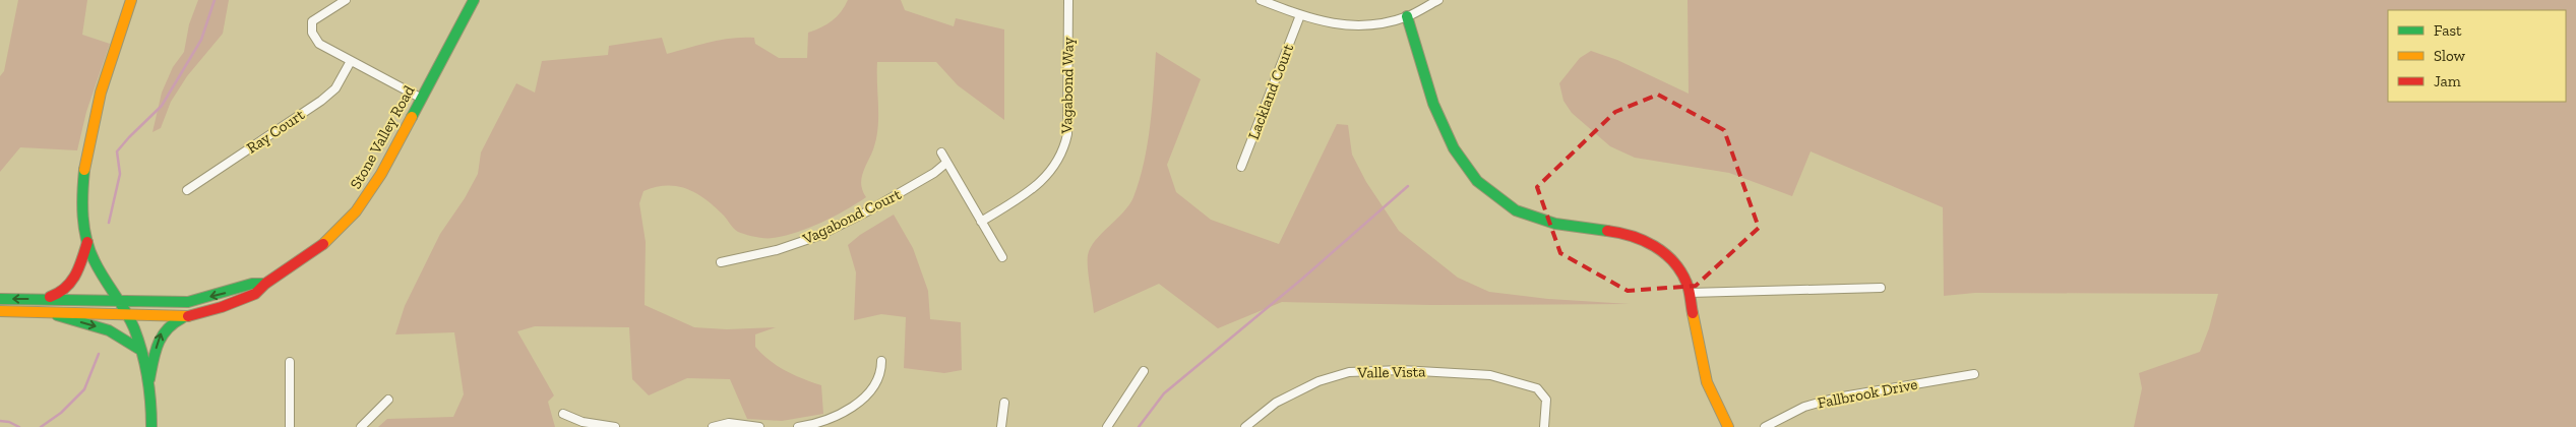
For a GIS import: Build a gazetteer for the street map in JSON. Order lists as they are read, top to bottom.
{
  "streets": {
    "street": [
      "Vagabond Way",
      "Lackland Court",
      "Ray Court",
      "Stone Valley Road",
      "Vagabond Court",
      "Valle Vista",
      "Fallbrook Drive"
    ]
  },
  "legend": ["Fast", "Slow", "Jam"]
}
